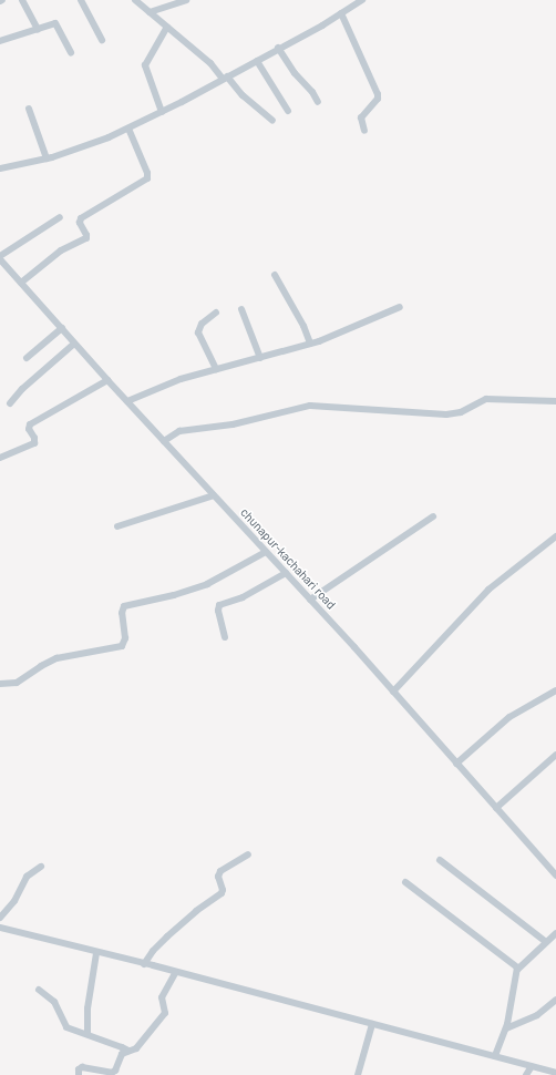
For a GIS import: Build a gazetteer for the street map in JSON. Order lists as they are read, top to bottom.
{
  "streets": {
    "street": ["chunapur-kachahari road"]
  }
}
